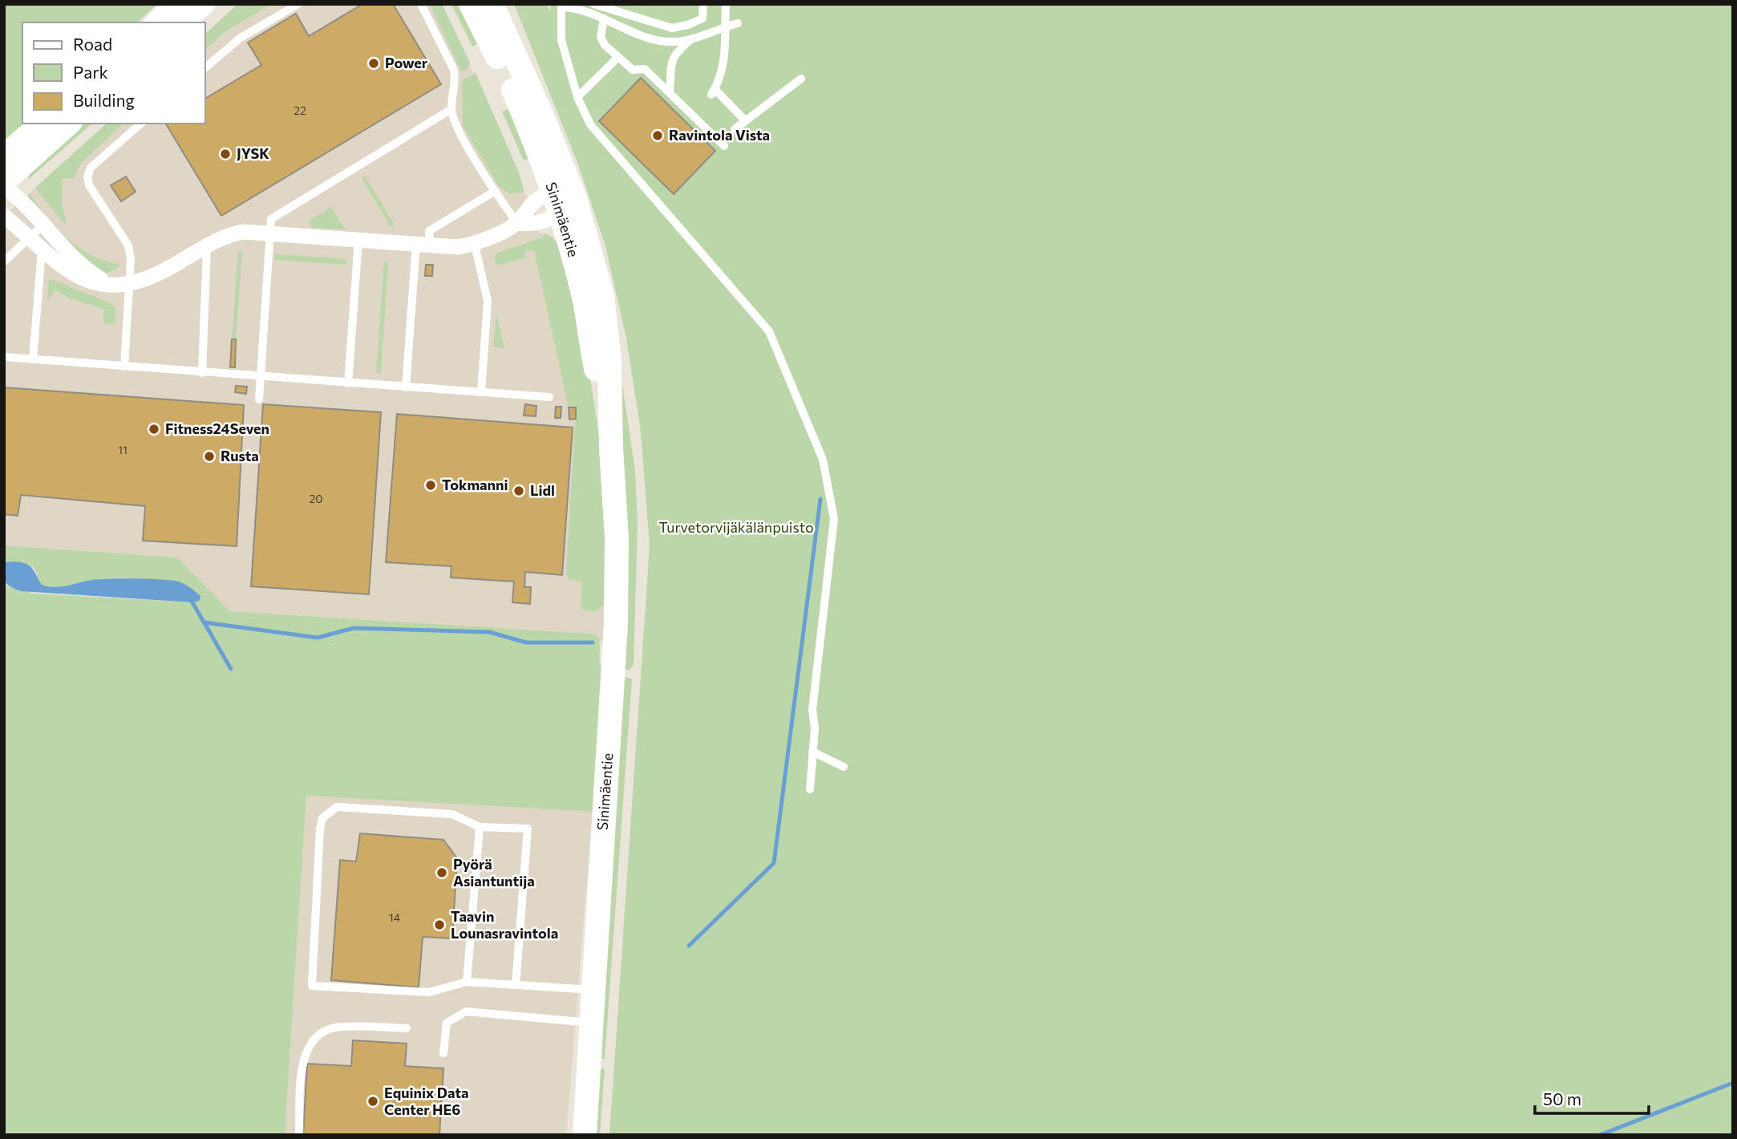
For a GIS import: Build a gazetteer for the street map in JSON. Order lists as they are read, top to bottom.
{
  "streets": {
    "main road": ["Sinimäentie"]
  },
  "parks": ["Turvetorvijäkälänpuisto"],
  "places": [
    "Power",
    "Ravintola Vista",
    "JYSK",
    "Fitness24Seven",
    "Rusta",
    "Tokmanni",
    "Lidl",
    "Pyörä Asiantuntija",
    "Taavin Lounasravintola",
    "Equinix Data Center HE6"
  ],
  "house_numbers": [
    "22",
    "11",
    "20",
    "14"
  ],
  "legend": ["Road", "Park", "Building"],
  "scale_bar": "50 m"
}
